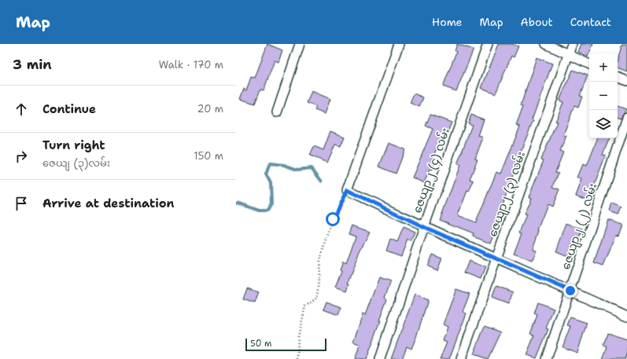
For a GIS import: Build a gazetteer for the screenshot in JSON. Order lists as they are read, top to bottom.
{
  "streets": {
    "street": ["ဇေယျာ၂ (၄) လမ်း", "ဇေယျာ၂ (၃) လမ်း", "ဇေယျာ၂ (၂) လမ်း"]
  },
  "scale_bar": "50 m",
  "page": {
    "header": "Map",
    "nav": [
      "Home",
      "Map",
      "About",
      "Contact"
    ],
    "heading": ["3 min", "Walk · 170 m"],
    "map_buttons": ["+", "−"],
    "list": [
      ["Continue", "20 m"],
      ["Turn right", "ဇေယျ (၃)လမ်း", "150 m"],
      "Arrive at destination"
    ],
    "scale": "50 m"
  }
}
